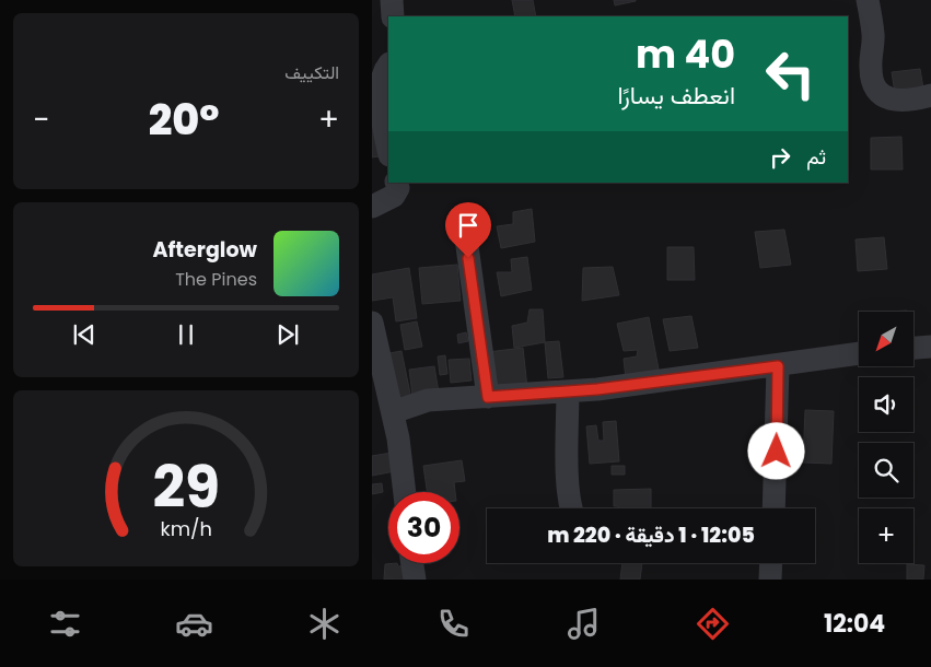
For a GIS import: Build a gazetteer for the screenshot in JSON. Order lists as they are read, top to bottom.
{
  "north": "bottom left",
  "page": {
    "tile": "التكييف",
    "turn": ["40 m", "انعطف يسارًا"],
    "heat": ["−", "20°", "+"],
    "then": "ثم",
    "song": ["Afterglow", "The Pines"],
    "map_buttons": "+",
    "limit": "30",
    "trip": "12:05 · 1 دقيقة · 220 m",
    "tabs": "12:04",
    "gauge": ["29", "km/h"]
  }
}
